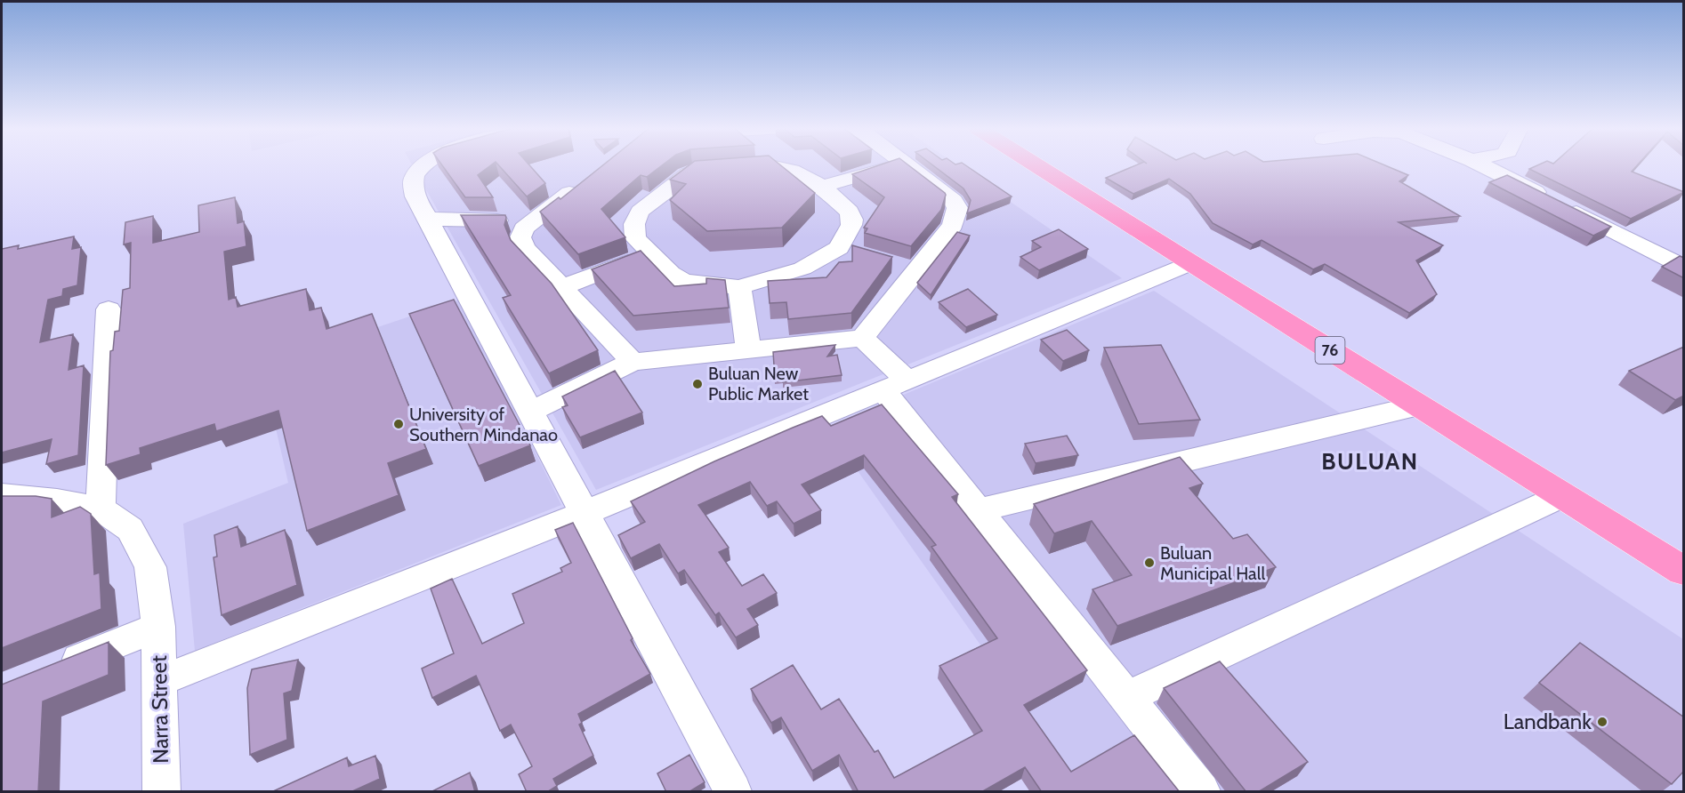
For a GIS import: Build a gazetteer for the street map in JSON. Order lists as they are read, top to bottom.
{
  "streets": {
    "highway": ["76"],
    "street": ["Narra Street"]
  },
  "districts": ["BULUAN"],
  "places": [
    "Buluan New Public Market",
    "University of Southern Mindanao",
    "Buluan Municipal Hall",
    "Landbank"
  ]
}
